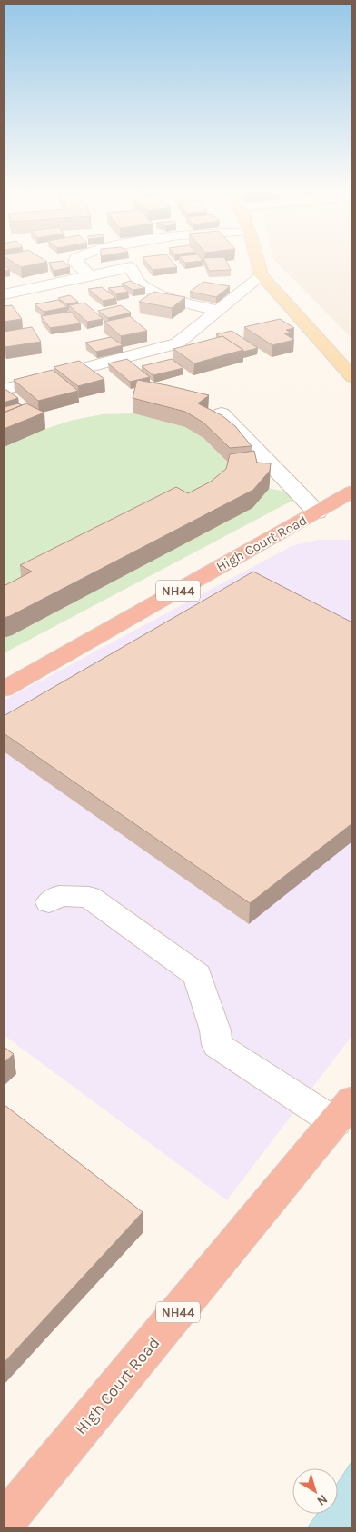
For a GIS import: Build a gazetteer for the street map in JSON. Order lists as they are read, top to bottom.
{
  "streets": {
    "highway": ["High Court Road", "NH44"]
  },
  "north": "bottom right"
}
